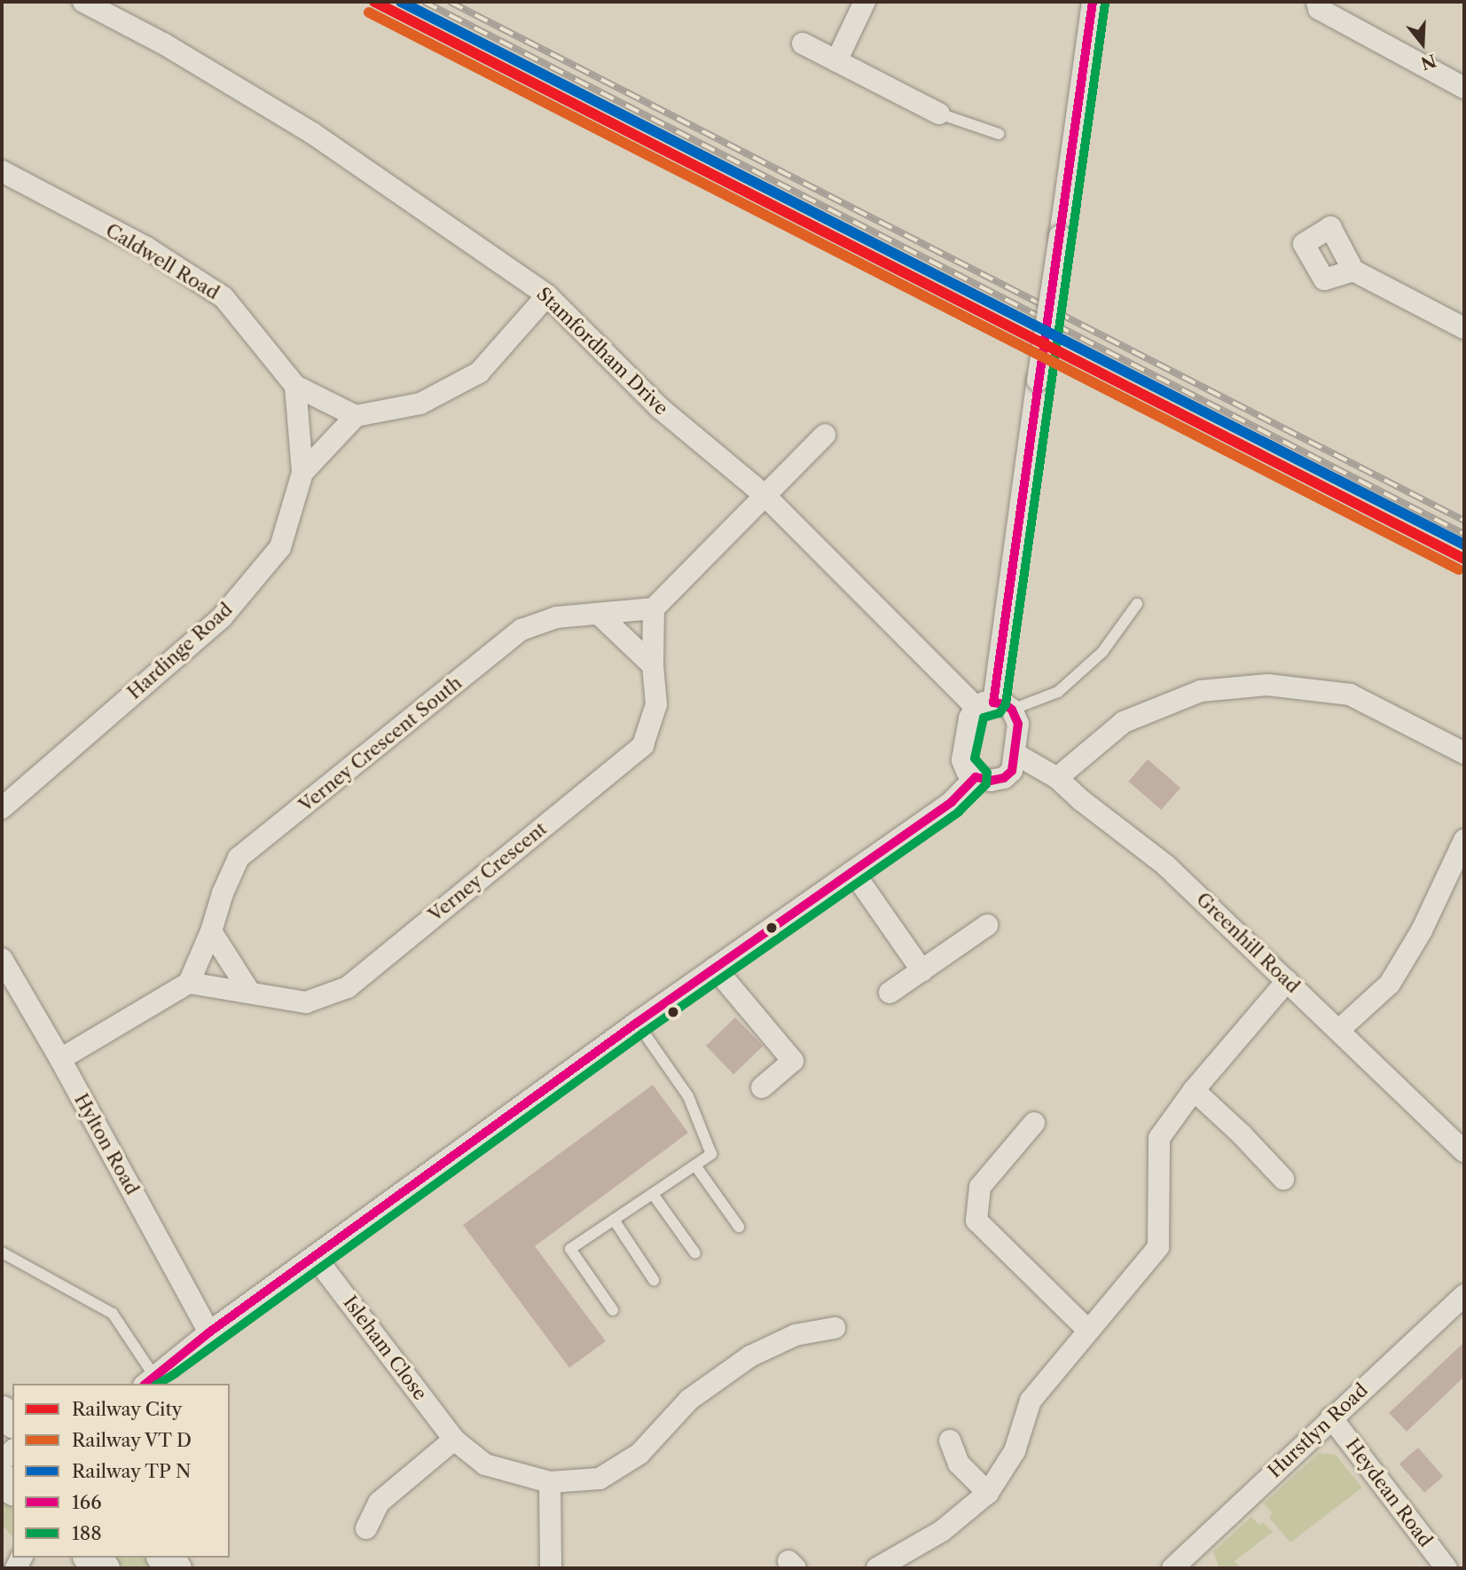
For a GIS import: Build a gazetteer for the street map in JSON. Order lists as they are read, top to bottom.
{
  "streets": {
    "street": [
      "Caldwell Road",
      "Stamfordham Drive",
      "Hardinge Road",
      "Verney Crescent South",
      "Verney Crescent",
      "Greenhill Road",
      "Hylton Road",
      "Isleham Close",
      "Hurstlyn Road",
      "Heydean Road"
    ]
  },
  "crossings": [
    ["Caldwell Road", "Hardinge Road"],
    ["Stamfordham Drive", "Greenhill Road"],
    ["Verney Crescent South", "Verney Crescent"],
    ["Hurstlyn Road", "Heydean Road"]
  ],
  "lines": ["rail line City", "transit line 166", "transit line 188"],
  "legend": [
    "Railway City",
    "Railway VT D",
    "Railway TP N",
    "166",
    "188"
  ],
  "north": "bottom"
}
